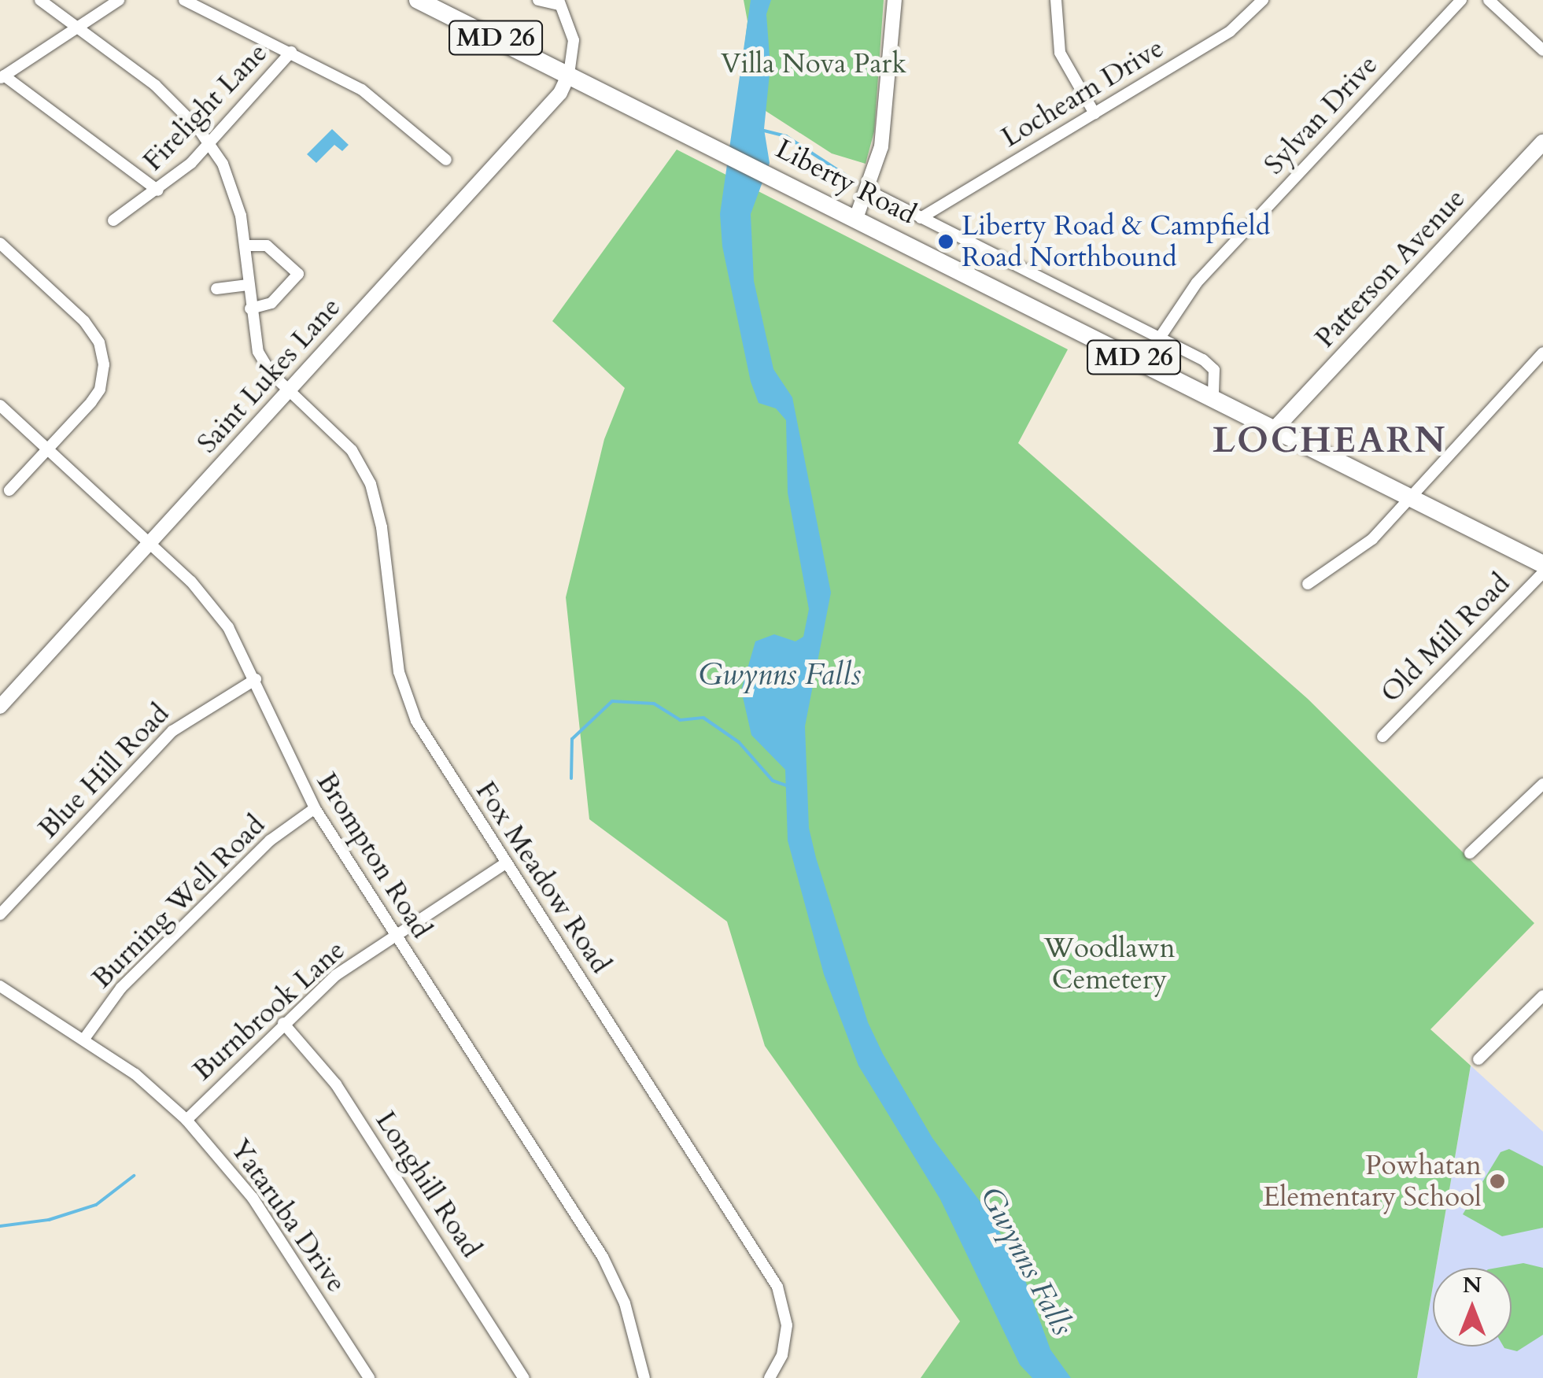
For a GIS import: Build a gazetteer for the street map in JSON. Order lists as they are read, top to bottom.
{
  "streets": {
    "main road": ["MD 26", "Liberty Road", "Patterson Avenue"],
    "street": [
      "Lochearn Drive",
      "Firelight Lane",
      "Sylvan Drive",
      "Saint Lukes Lane",
      "Old Mill Road",
      "Blue Hill Road",
      "Brompton Road",
      "Fox Meadow Road",
      "Burning Well Road",
      "Burnbrook Lane",
      "Longhill Road",
      "Yataruba Drive"
    ]
  },
  "crossings": [
    ["Firelight Lane", "Fox Meadow Road"],
    ["Liberty Road", "Patterson Avenue"],
    ["Liberty Road", "Saint Lukes Lane"],
    ["Saint Lukes Lane", "Brompton Road"],
    ["Saint Lukes Lane", "Fox Meadow Road"],
    ["Blue Hill Road", "Brompton Road"],
    ["Brompton Road", "Burning Well Road"],
    ["Brompton Road", "Burnbrook Lane"],
    ["Fox Meadow Road", "Burnbrook Lane"],
    ["Burning Well Road", "Yataruba Drive"],
    ["Burnbrook Lane", "Longhill Road"],
    ["Burnbrook Lane", "Yataruba Drive"]
  ],
  "districts": ["LOCHEARN"],
  "water": ["Gwynns Falls"],
  "parks": ["Villa Nova Park", "Woodlawn Cemetery"],
  "places": ["Liberty Road & Campfield Road Northbound", "Powhatan Elementary School"],
  "north": "top"
}
